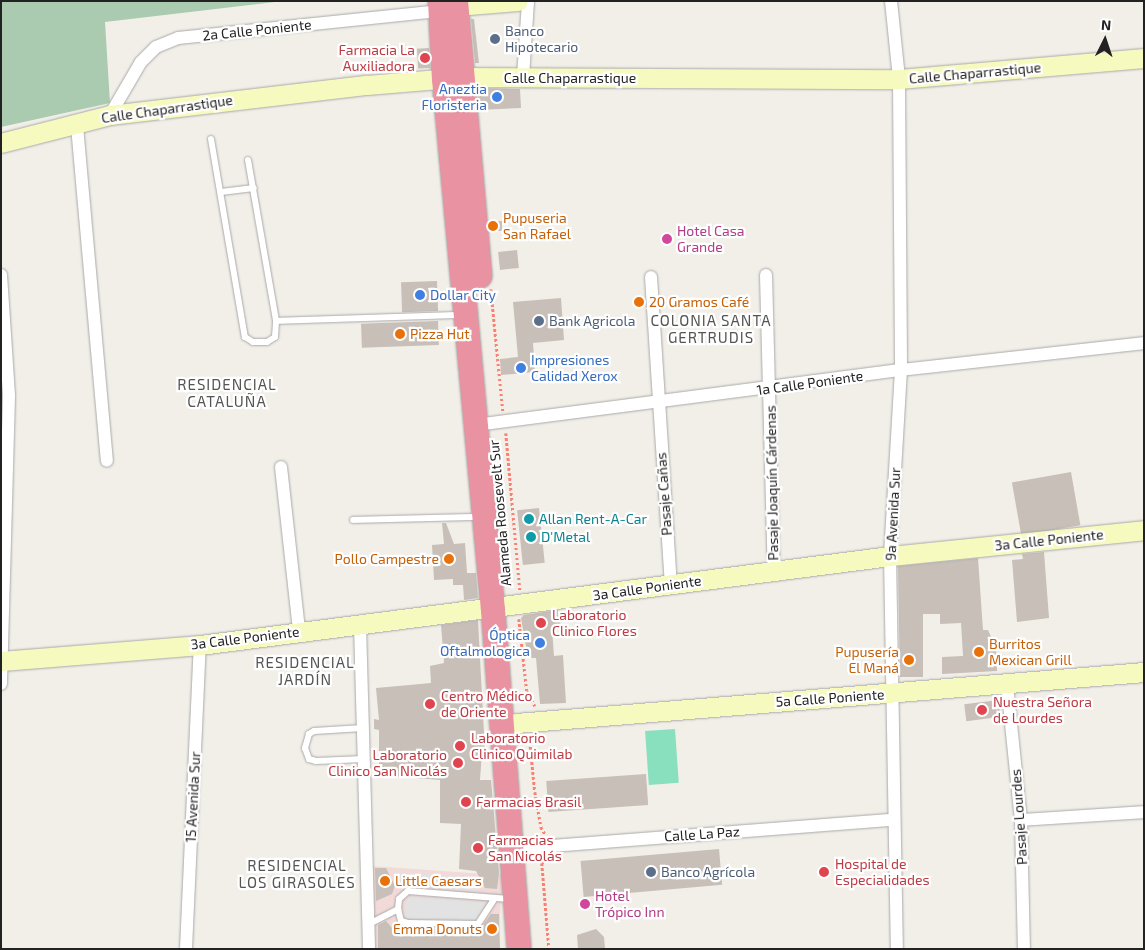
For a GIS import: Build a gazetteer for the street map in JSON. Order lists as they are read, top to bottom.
{
  "streets": {
    "highway": ["Alameda Roosevelt Sur"],
    "street": [
      "2a Calle Poniente",
      "Calle Chaparrastique",
      "1a Calle Poniente",
      "Pasaje Joaquín Cárdenas",
      "Pasaje Cañas",
      "9a Avenida Sur",
      "3a Calle Poniente",
      "5a Calle Poniente",
      "15 Avenida Sur",
      "Pasaje Lourdes",
      "Calle La Paz"
    ]
  },
  "crossings": [
    ["2a Calle Poniente", "Calle Chaparrastique"],
    ["Calle Chaparrastique", "Alameda Roosevelt Sur"],
    ["Calle Chaparrastique", "9a Avenida Sur"],
    ["1a Calle Poniente", "Pasaje Joaquín Cárdenas"],
    ["1a Calle Poniente", "Pasaje Cañas"],
    ["1a Calle Poniente", "Alameda Roosevelt Sur"],
    ["1a Calle Poniente", "9a Avenida Sur"],
    ["Pasaje Joaquín Cárdenas", "3a Calle Poniente"],
    ["Pasaje Cañas", "3a Calle Poniente"],
    ["Alameda Roosevelt Sur", "3a Calle Poniente"],
    ["Alameda Roosevelt Sur", "5a Calle Poniente"],
    ["Alameda Roosevelt Sur", "Calle La Paz"],
    ["9a Avenida Sur", "3a Calle Poniente"],
    ["9a Avenida Sur", "5a Calle Poniente"],
    ["9a Avenida Sur", "Calle La Paz"],
    ["3a Calle Poniente", "15 Avenida Sur"],
    ["5a Calle Poniente", "Pasaje Lourdes"]
  ],
  "districts": [
    "COLONIA SANTA GERTRUDIS",
    "RESIDENCIAL CATALUÑA",
    "RESIDENCIAL JARDÍN",
    "RESIDENCIAL LOS GIRASOLES"
  ],
  "places": [
    "Banco Hipotecario",
    "Farmacia La Auxiliadora",
    "Aneztia Floristeria",
    "Pupuseria San Rafael",
    "Hotel Casa Grande",
    "Dollar City",
    "20 Gramos Café",
    "Bank Agricola",
    "Pizza Hut",
    "Impresiones Calidad Xerox",
    "Allan Rent-A-Car",
    "D'Metal",
    "Pollo Campestre",
    "Laboratorio Clinico Flores",
    "Óptica Oftalmologica",
    "Burritos Mexican Grill",
    "Pupusería El Maná",
    "Centro Médico de Oriente",
    "Nuestra Señora de Lourdes",
    "Laboratorio Clinico Quimilab",
    "Laboratorio Clinico San Nicolás",
    "Farmacias Brasil",
    "Farmacias San Nicolás",
    "Banco Agrícola",
    "Hospital de Especialidades",
    "Little Caesars",
    "Hotel Trópico Inn",
    "Emma Donuts"
  ],
  "north": "top"
}
